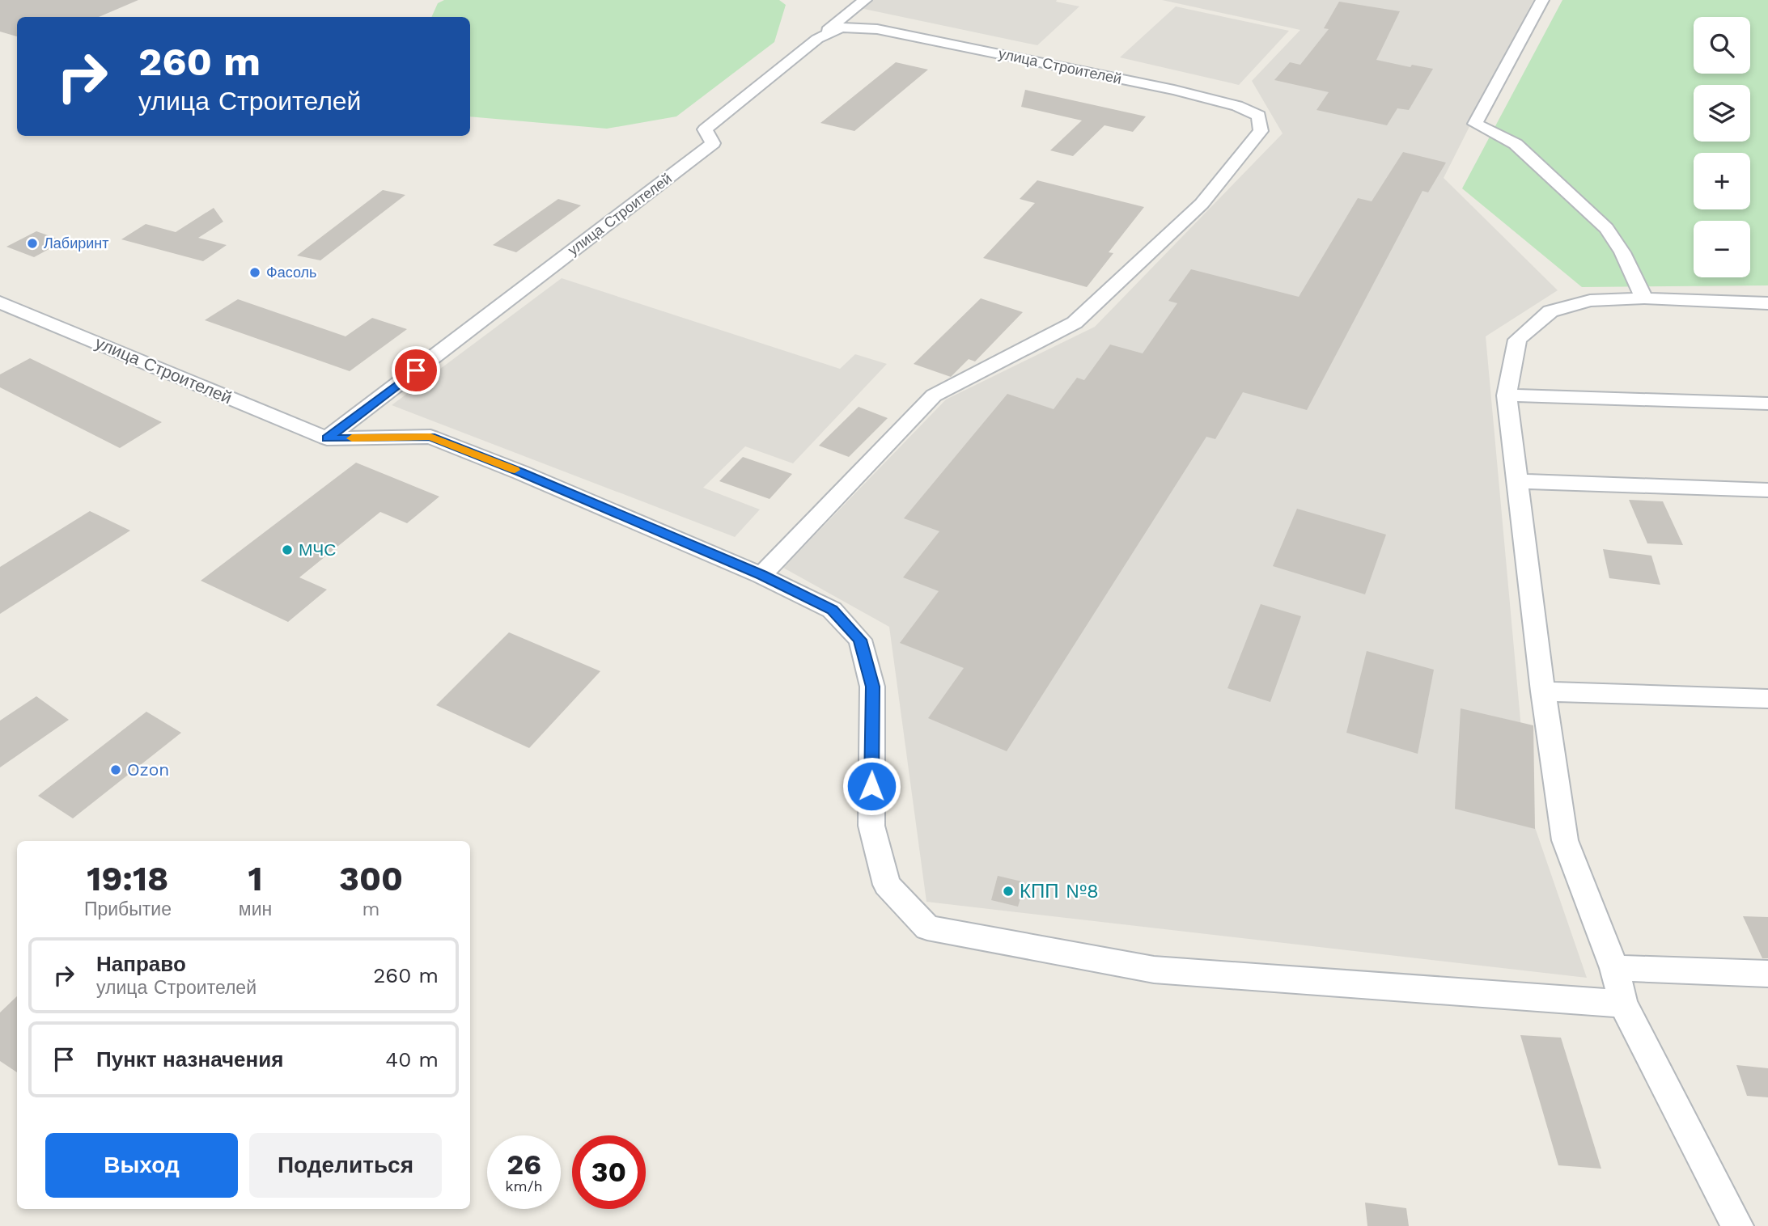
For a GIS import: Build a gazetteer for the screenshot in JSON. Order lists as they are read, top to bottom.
{
  "streets": {
    "street": ["улица Строителей"]
  },
  "places": [
    "Лабиринт",
    "Фасоль",
    "МЧС",
    "Ozon",
    "КПП №8"
  ],
  "page": {
    "map_buttons": ["+", "−"],
    "turn": ["260 m", "улица Строителей"],
    "eta": [
      "19:18",
      "Прибытие",
      "1",
      "мин",
      "300",
      "m"
    ],
    "list": [
      {
        "name": "Направо",
        "note": "улица Строителей",
        "value": "260 m"
      },
      {
        "name": "Пункт назначения",
        "value": "40 m"
      }
    ],
    "buttons": ["Выход", "Поделиться"],
    "speed": "26 km/h",
    "limit": "30"
  }
}
